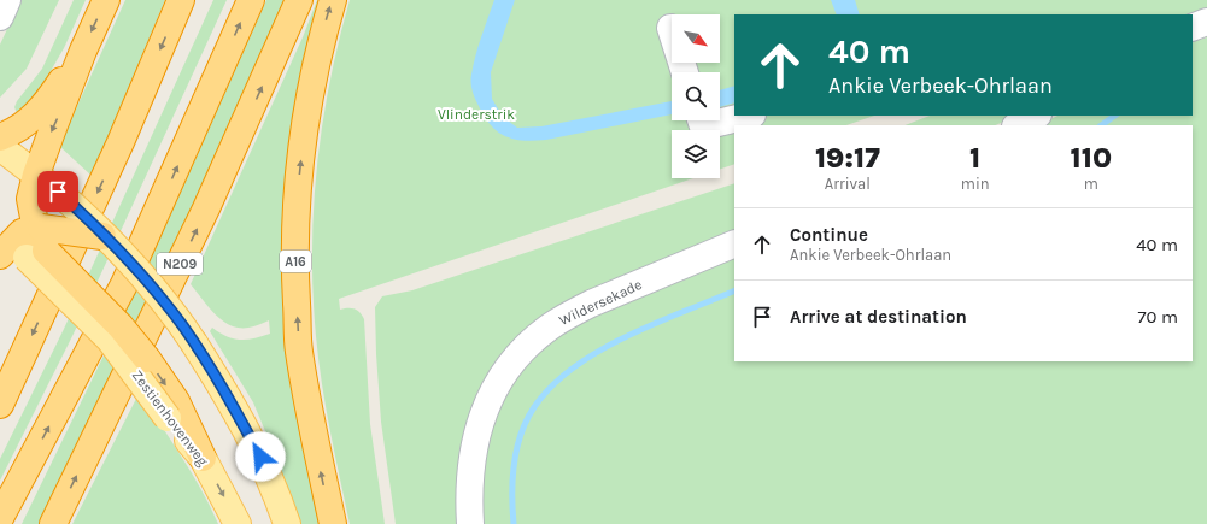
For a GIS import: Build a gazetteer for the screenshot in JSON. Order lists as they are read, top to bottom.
{
  "streets": {
    "highway": ["A16", "N209"],
    "main road": ["Zestienhovenweg"],
    "street": ["Wildersekade"]
  },
  "parks": ["Vlinderstrik"],
  "north": "bottom right",
  "page": {
    "turn": ["40 m", "Ankie Verbeek-Ohrlaan"],
    "eta": [
      "19:17",
      "Arrival",
      "1",
      "min",
      "110",
      "m"
    ],
    "list": [
      {
        "name": "Continue",
        "note": "Ankie Verbeek-Ohrlaan",
        "value": "40 m"
      },
      {
        "name": "Arrive at destination",
        "value": "70 m"
      }
    ]
  }
}
